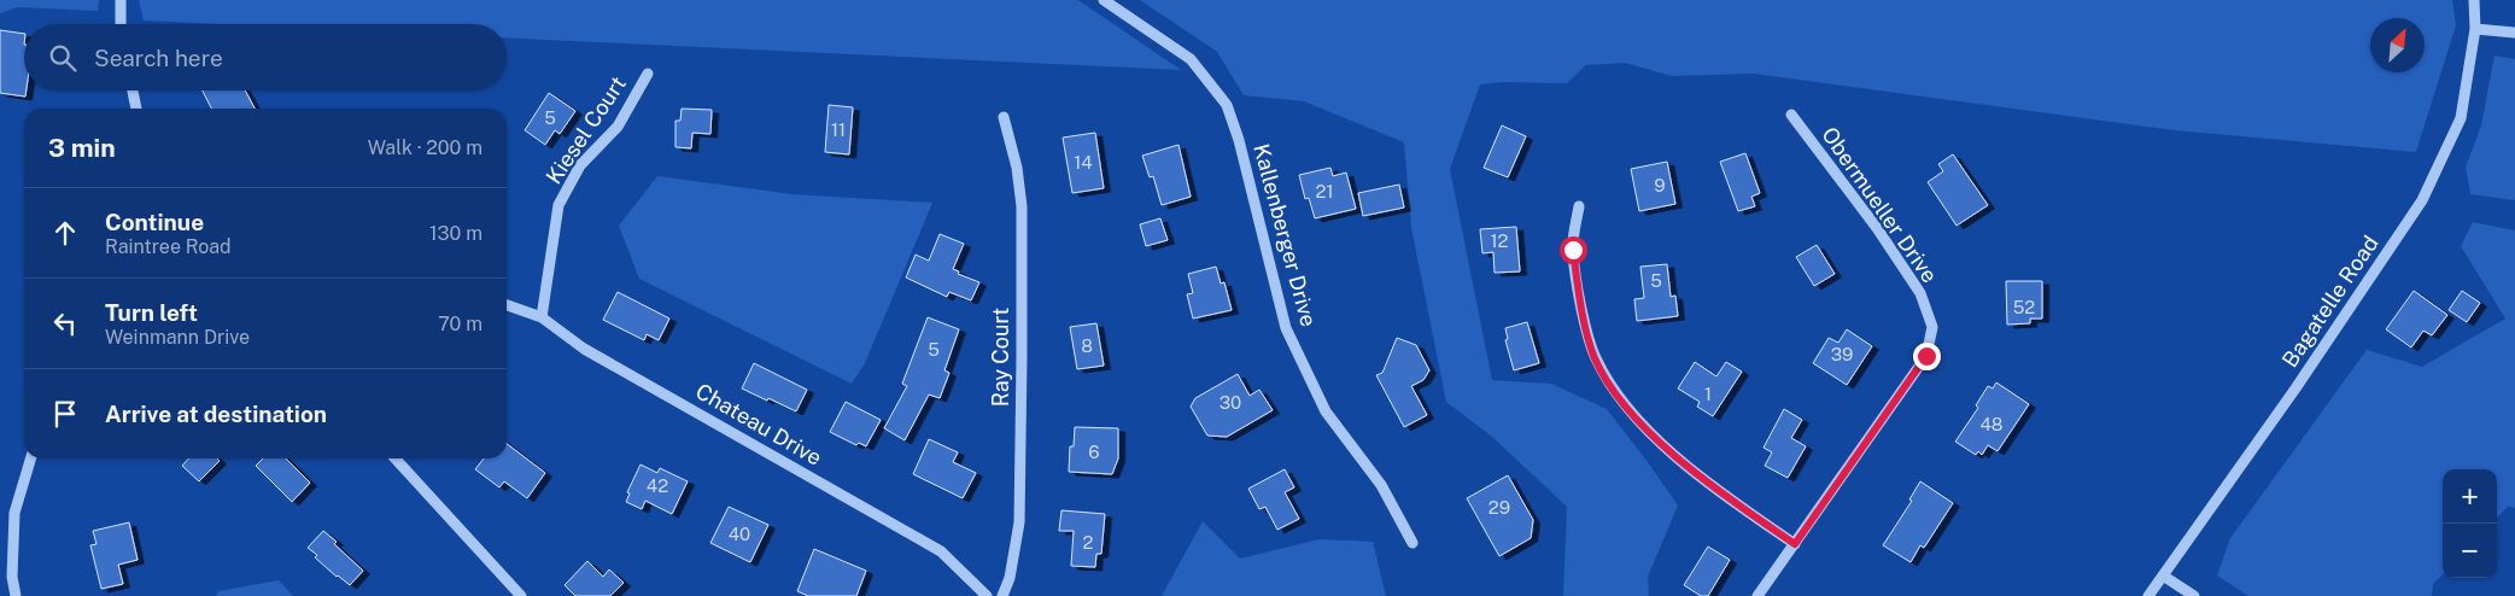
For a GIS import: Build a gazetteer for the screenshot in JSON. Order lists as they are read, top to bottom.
{
  "streets": {
    "street": [
      "Kiesel Court",
      "Obermueller Drive",
      "Kallenberger Drive",
      "Bagatelle Road",
      "Ray Court",
      "Chateau Drive"
    ]
  },
  "crossings": [
    ["Kiesel Court", "Chateau Drive"]
  ],
  "house_numbers": [
    "5",
    "11",
    "14",
    "9",
    "21",
    "12",
    "5",
    "52",
    "8",
    "5",
    "39",
    "1",
    "30",
    "48",
    "6",
    "42",
    "29",
    "40",
    "2"
  ],
  "north": "top right",
  "page": {
    "search": "Search here",
    "heading": ["3 min", "Walk · 200 m"],
    "list": [
      ["Continue", "Raintree Road", "130 m"],
      ["Turn left", "Weinmann Drive", "70 m"],
      "Arrive at destination"
    ],
    "map_buttons": ["+", "−"]
  }
}
